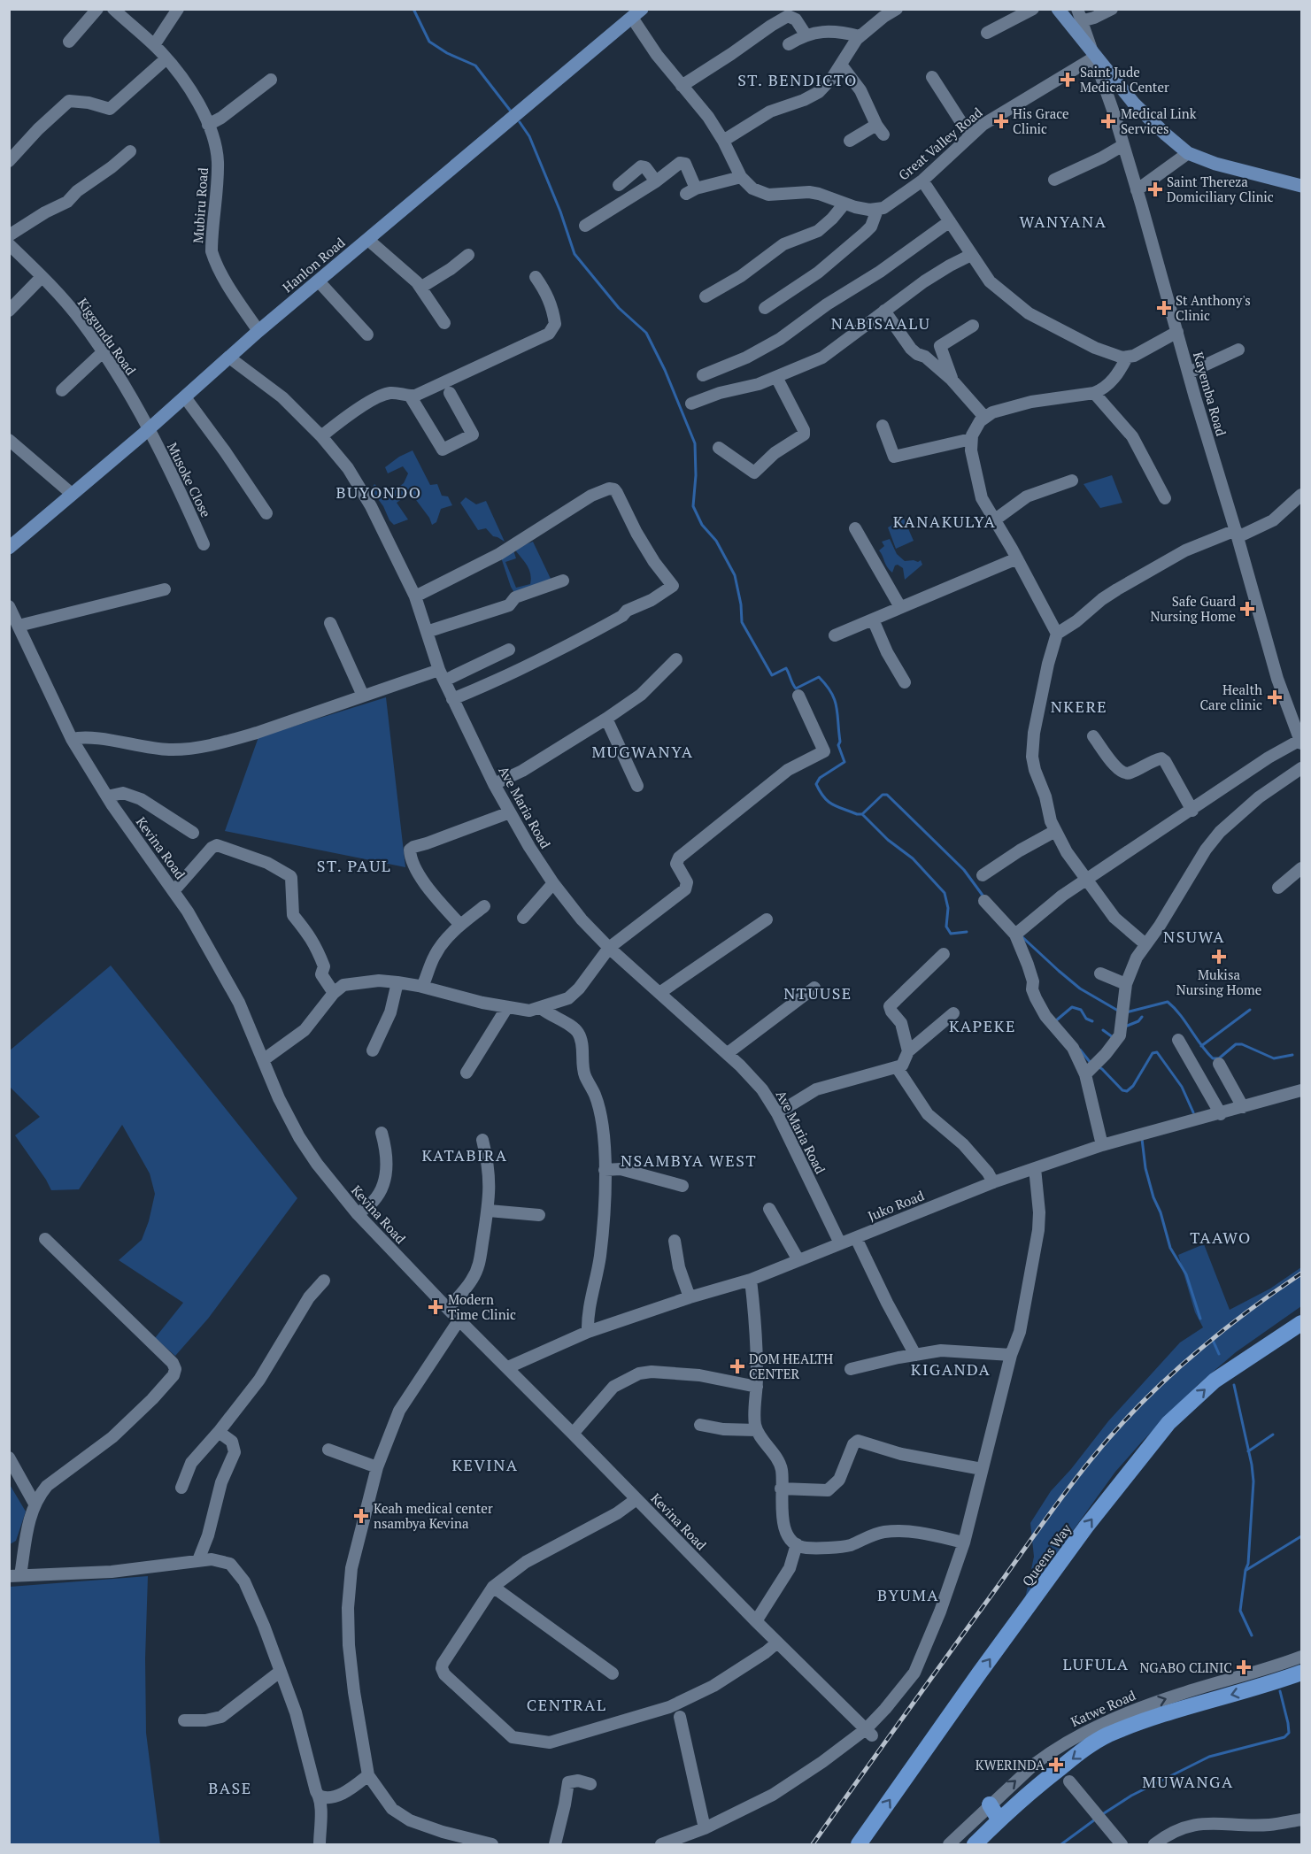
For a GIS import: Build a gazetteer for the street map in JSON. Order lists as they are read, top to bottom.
{
  "streets": {
    "highway": ["Queens Way", "Katwe Road"],
    "main road": ["Hanlon Road"],
    "street": [
      "Great Valley Road",
      "Mubiru Road",
      "Kiggundu Road",
      "Kayemba Road",
      "Musoke Close",
      "Ave Maria Road",
      "Kevina Road",
      "Juko Road"
    ]
  },
  "crossings": [
    ["Great Valley Road", "Kayemba Road"],
    ["Mubiru Road", "Hanlon Road"],
    ["Hanlon Road", "Kiggundu Road"],
    ["Hanlon Road", "Musoke Close"],
    ["Hanlon Road", "Ave Maria Road"],
    ["Kiggundu Road", "Musoke Close"],
    ["Ave Maria Road", "Juko Road"],
    ["Kevina Road", "Juko Road"]
  ],
  "one_way": ["Queens Way"],
  "districts": [
    "ST. BENDICTO",
    "WANYANA",
    "NABISAALU",
    "BUYONDO",
    "KANAKULYA",
    "NKERE",
    "MUGWANYA",
    "ST. PAUL",
    "NSUWA",
    "NTUUSE",
    "KAPEKE",
    "KATABIRA",
    "NSAMBYA WEST",
    "TAAWO",
    "KIGANDA",
    "KEVINA",
    "BYUMA",
    "LUFULA",
    "CENTRAL",
    "MUWANGA",
    "BASE"
  ],
  "places": {
    "health": [
      "Saint Jude Medical Center",
      "His Grace Clinic",
      "Medical Link Services",
      "Saint Thereza Domiciliary Clinic",
      "St Anthony's Clinic",
      "Safe Guard Nursing Home",
      "Health Care clinic",
      "Mukisa Nursing Home",
      "Modern Time Clinic",
      "DOM HEALTH CENTER",
      "Keah medical center nsambya Kevina",
      "NGABO CLINIC",
      "KWERINDA"
    ]
  }
}
